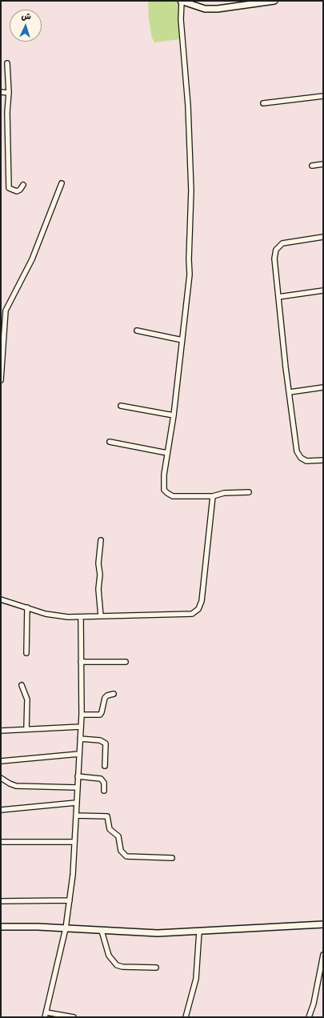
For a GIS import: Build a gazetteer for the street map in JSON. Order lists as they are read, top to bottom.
{
  "north": "top"
}
